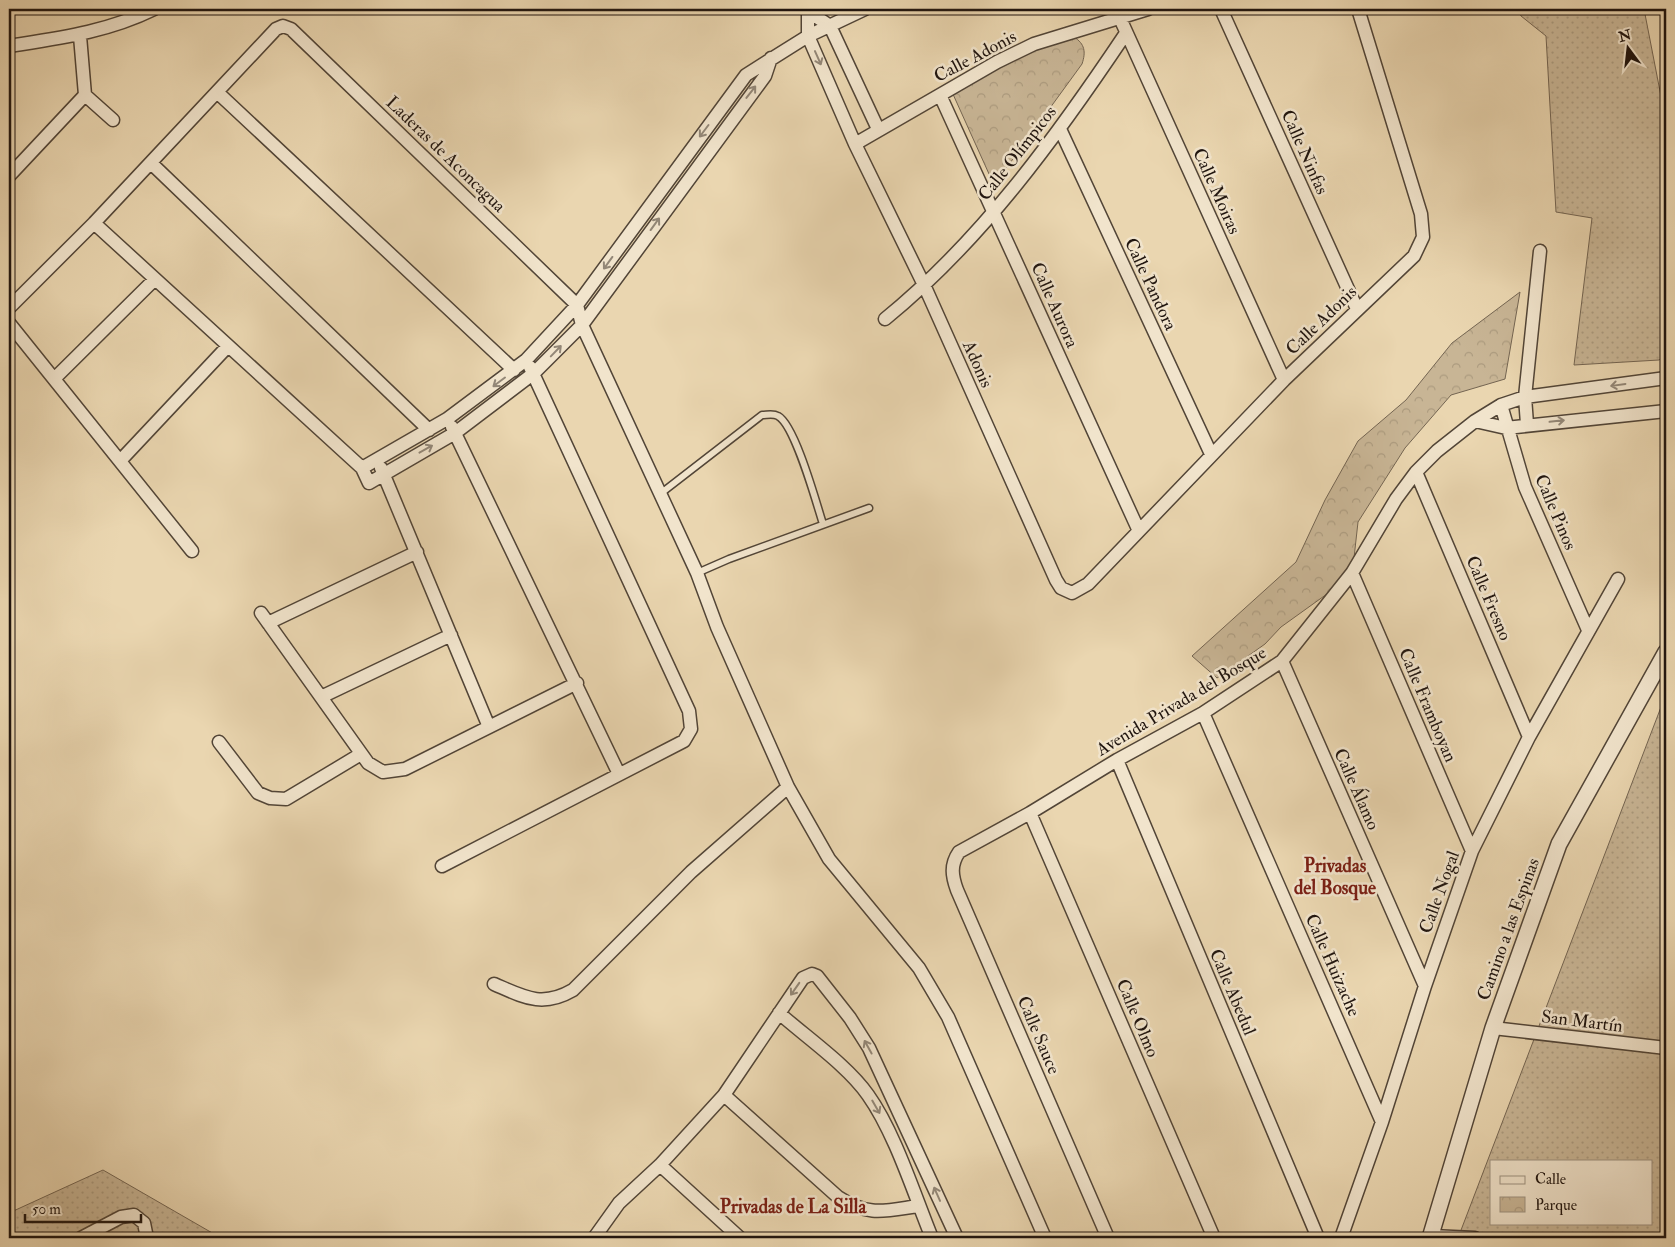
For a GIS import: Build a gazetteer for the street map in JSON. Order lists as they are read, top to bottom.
{
  "streets": {
    "street": [
      "Calle Adonis",
      "Calle Ninfas",
      "Calle Olímpicos",
      "Laderas de Aconcagua",
      "Calle Moiras",
      "Calle Pandora",
      "Calle Aurora",
      "Adonis",
      "Calle Pinos",
      "Calle Fresno",
      "Avenida Privada del Bosque",
      "Calle Framboyan",
      "Calle Álamo",
      "Calle Nogal",
      "Camino a las Espinas",
      "Calle Huizache",
      "Calle Abedul",
      "Calle Olmo",
      "San Martín",
      "Calle Sauce"
    ]
  },
  "crossings": [
    ["Calle Adonis", "Calle Ninfas"],
    ["Calle Adonis", "Calle Moiras"],
    ["Calle Adonis", "Calle Pandora"],
    ["Calle Adonis", "Calle Aurora"],
    ["Calle Adonis", "Adonis"],
    ["Calle Olímpicos", "Calle Moiras"],
    ["Calle Olímpicos", "Calle Pandora"],
    ["Calle Olímpicos", "Calle Aurora"],
    ["Calle Olímpicos", "Adonis"],
    ["Calle Pinos", "Avenida Privada del Bosque"],
    ["Calle Pinos", "Calle Nogal"],
    ["Calle Fresno", "Avenida Privada del Bosque"],
    ["Calle Fresno", "Calle Nogal"],
    ["Avenida Privada del Bosque", "Calle Framboyan"],
    ["Avenida Privada del Bosque", "Calle Álamo"],
    ["Avenida Privada del Bosque", "Calle Huizache"],
    ["Avenida Privada del Bosque", "Calle Abedul"],
    ["Avenida Privada del Bosque", "Calle Olmo"],
    ["Avenida Privada del Bosque", "Calle Sauce"],
    ["Calle Framboyan", "Calle Nogal"],
    ["Calle Álamo", "Calle Nogal"],
    ["Calle Nogal", "Calle Huizache"],
    ["Camino a las Espinas", "San Martín"]
  ],
  "districts": ["Privadas del Bosque", "Privadas de La Silla"],
  "legend": ["Calle", "Parque"],
  "scale_bar": "50 m",
  "north": "top"
}
